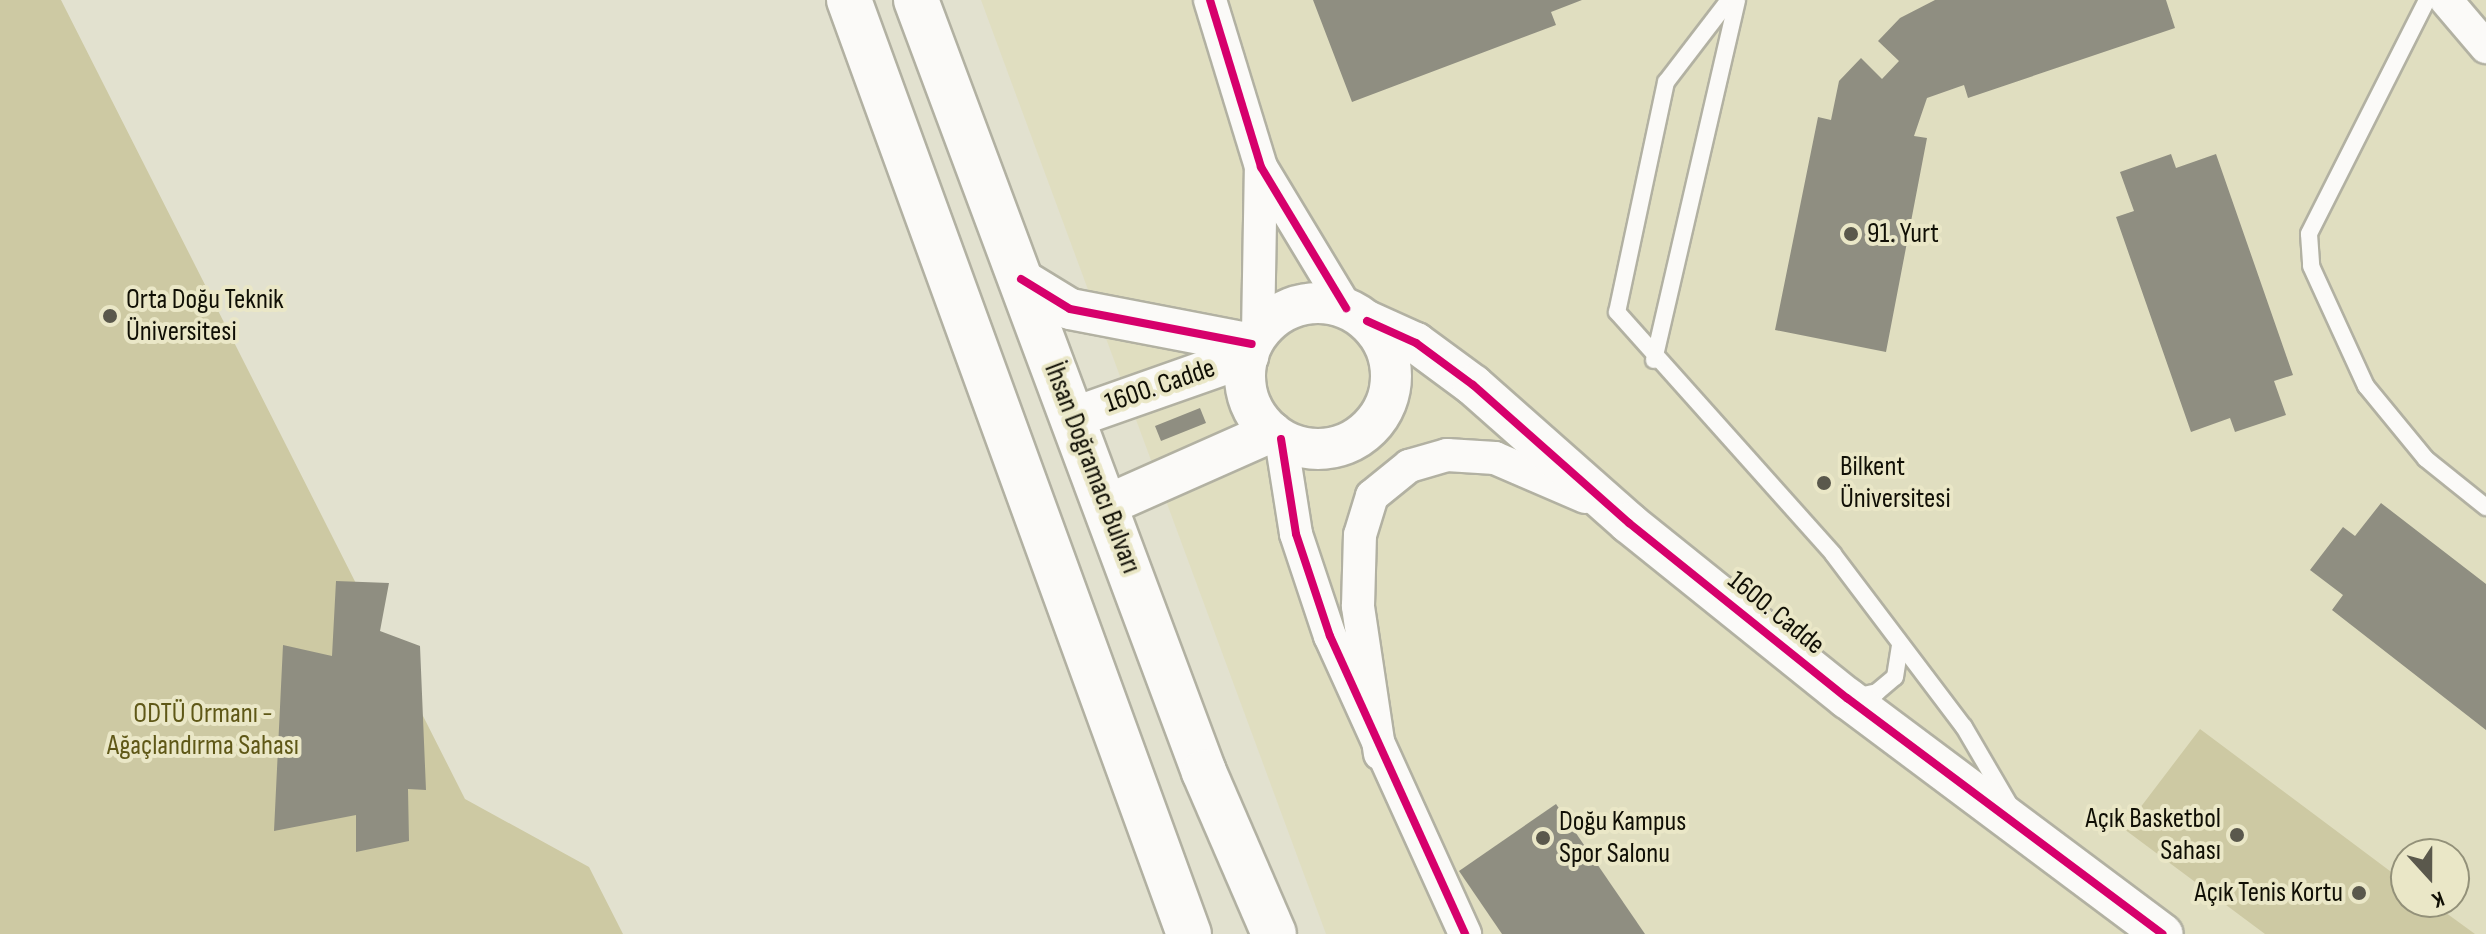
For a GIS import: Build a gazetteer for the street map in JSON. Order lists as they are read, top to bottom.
{
  "streets": {
    "main road": ["İhsan Doğramacı Bulvarı"],
    "street": ["1600. Cadde"]
  },
  "crossings": [
    ["1600. Cadde", "İhsan Doğramacı Bulvarı"]
  ],
  "parks": ["ODTÜ Ormanı - Ağaçlandırma Sahası"],
  "places": [
    "91. Yurt",
    "Orta Doğu Teknik Üniversitesi",
    "Bilkent Üniversitesi",
    "Açık Basketbol Sahası",
    "Doğu Kampus Spor Salonu",
    "Açık Tenis Kortu"
  ],
  "north": "bottom"
}
